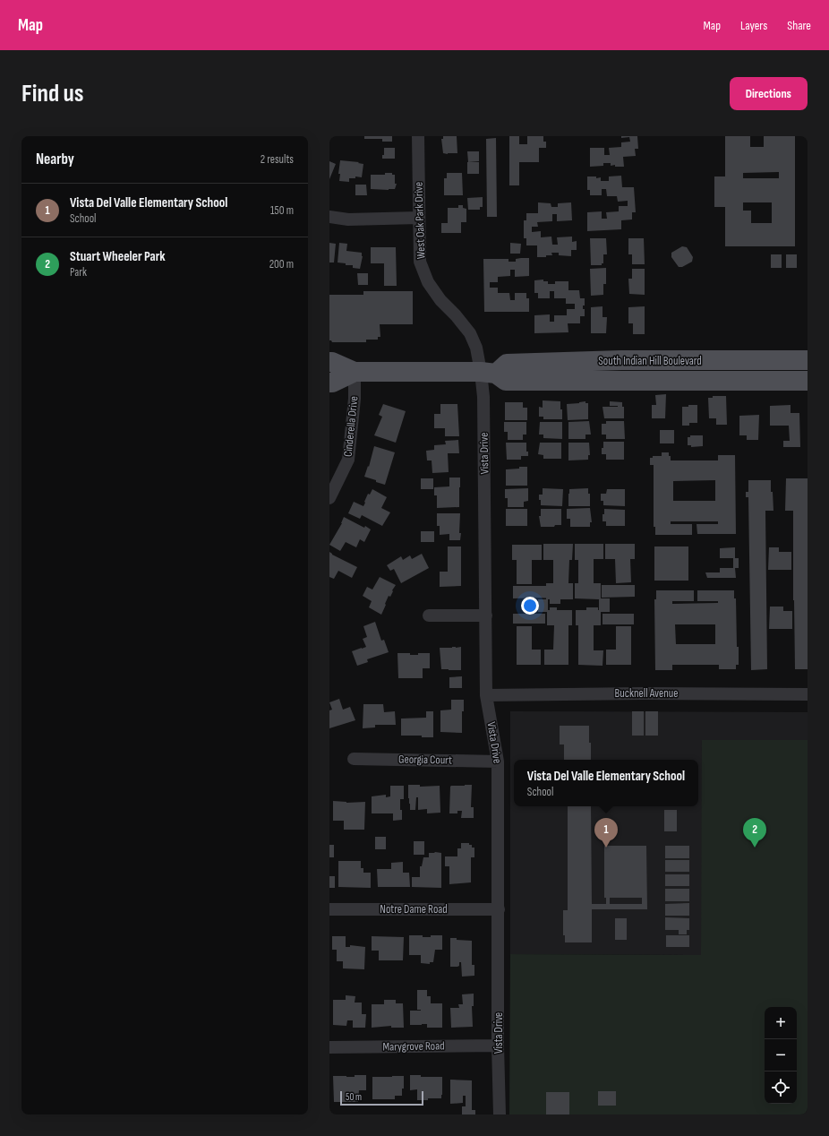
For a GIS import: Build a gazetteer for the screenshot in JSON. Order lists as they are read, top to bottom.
{
  "streets": {
    "main road": ["South Indian Hill Boulevard"],
    "street": [
      "West Oak Park Drive",
      "Cinderella Drive",
      "Vista Drive",
      "Bucknell Avenue",
      "Georgia Court",
      "Notre Dame Road",
      "Marygrove Road"
    ]
  },
  "crossings": [
    ["West Oak Park Drive", "South Indian Hill Boulevard"],
    ["West Oak Park Drive", "Vista Drive"],
    ["South Indian Hill Boulevard", "Cinderella Drive"],
    ["South Indian Hill Boulevard", "Vista Drive"],
    ["Vista Drive", "Bucknell Avenue"],
    ["Vista Drive", "Georgia Court"],
    ["Vista Drive", "Notre Dame Road"],
    ["Vista Drive", "Marygrove Road"]
  ],
  "scale_bar": "50 m",
  "page": {
    "header": "Map",
    "nav": ["Map", "Layers", "Share"],
    "buttons": "Directions",
    "title": "Find us",
    "heading": ["Nearby", "2 results"],
    "list": [
      {
        "mark": "1",
        "name": "Vista Del Valle Elementary School",
        "note": "School",
        "value": "150 m"
      },
      {
        "mark": "2",
        "name": "Stuart Wheeler Park",
        "note": "Park",
        "value": "200 m"
      }
    ],
    "popup": ["Vista Del Valle Elementary School", "School"],
    "pins": ["1", "2"],
    "map_buttons": ["+", "−"],
    "scale": "50 m"
  }
}
